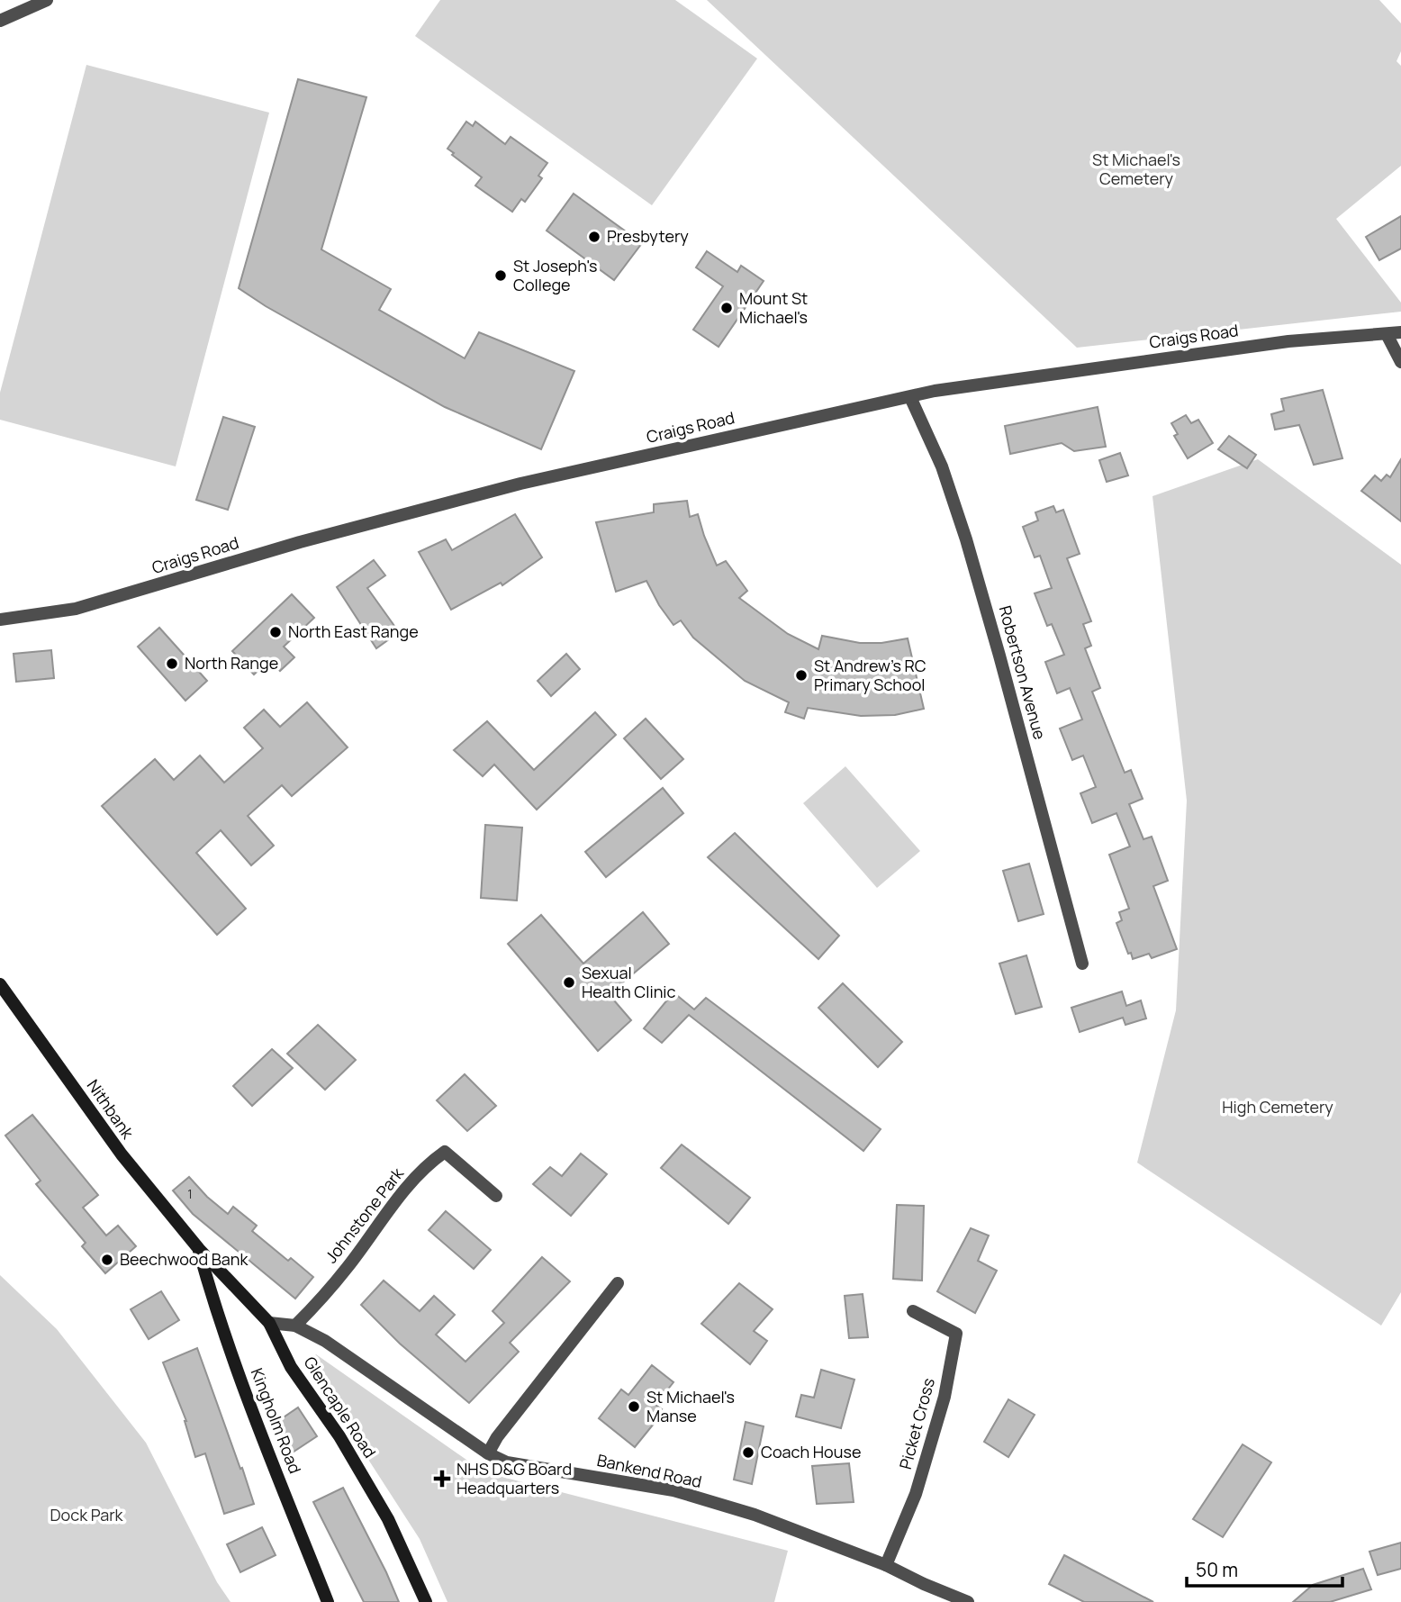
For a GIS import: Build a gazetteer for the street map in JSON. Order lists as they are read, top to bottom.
{
  "streets": {
    "main road": ["Nithbank", "Glencaple Road", "Kingholm Road"],
    "street": [
      "Craigs Road",
      "Robertson Avenue",
      "Johnstone Park",
      "Picket Cross",
      "Bankend Road"
    ]
  },
  "crossings": [
    ["Craigs Road", "Robertson Avenue"],
    ["Nithbank", "Glencaple Road"],
    ["Nithbank", "Kingholm Road"],
    ["Johnstone Park", "Bankend Road"],
    ["Glencaple Road", "Kingholm Road"],
    ["Glencaple Road", "Bankend Road"],
    ["Picket Cross", "Bankend Road"]
  ],
  "parks": ["St Michael's Cemetery", "High Cemetery", "Dock Park"],
  "places": {
    "other": [
      "Presbytery",
      "St Joseph's College",
      "Mount St Michael's",
      "North East Range",
      "North Range",
      "St Andrew's RC Primary School",
      "Sexual Health Clinic",
      "Beechwood Bank",
      "St Michael's Manse",
      "Coach House"
    ],
    "health": ["NHS D&G Board Headquarters"]
  },
  "house_numbers": ["1"],
  "scale_bar": "50 m"
}
